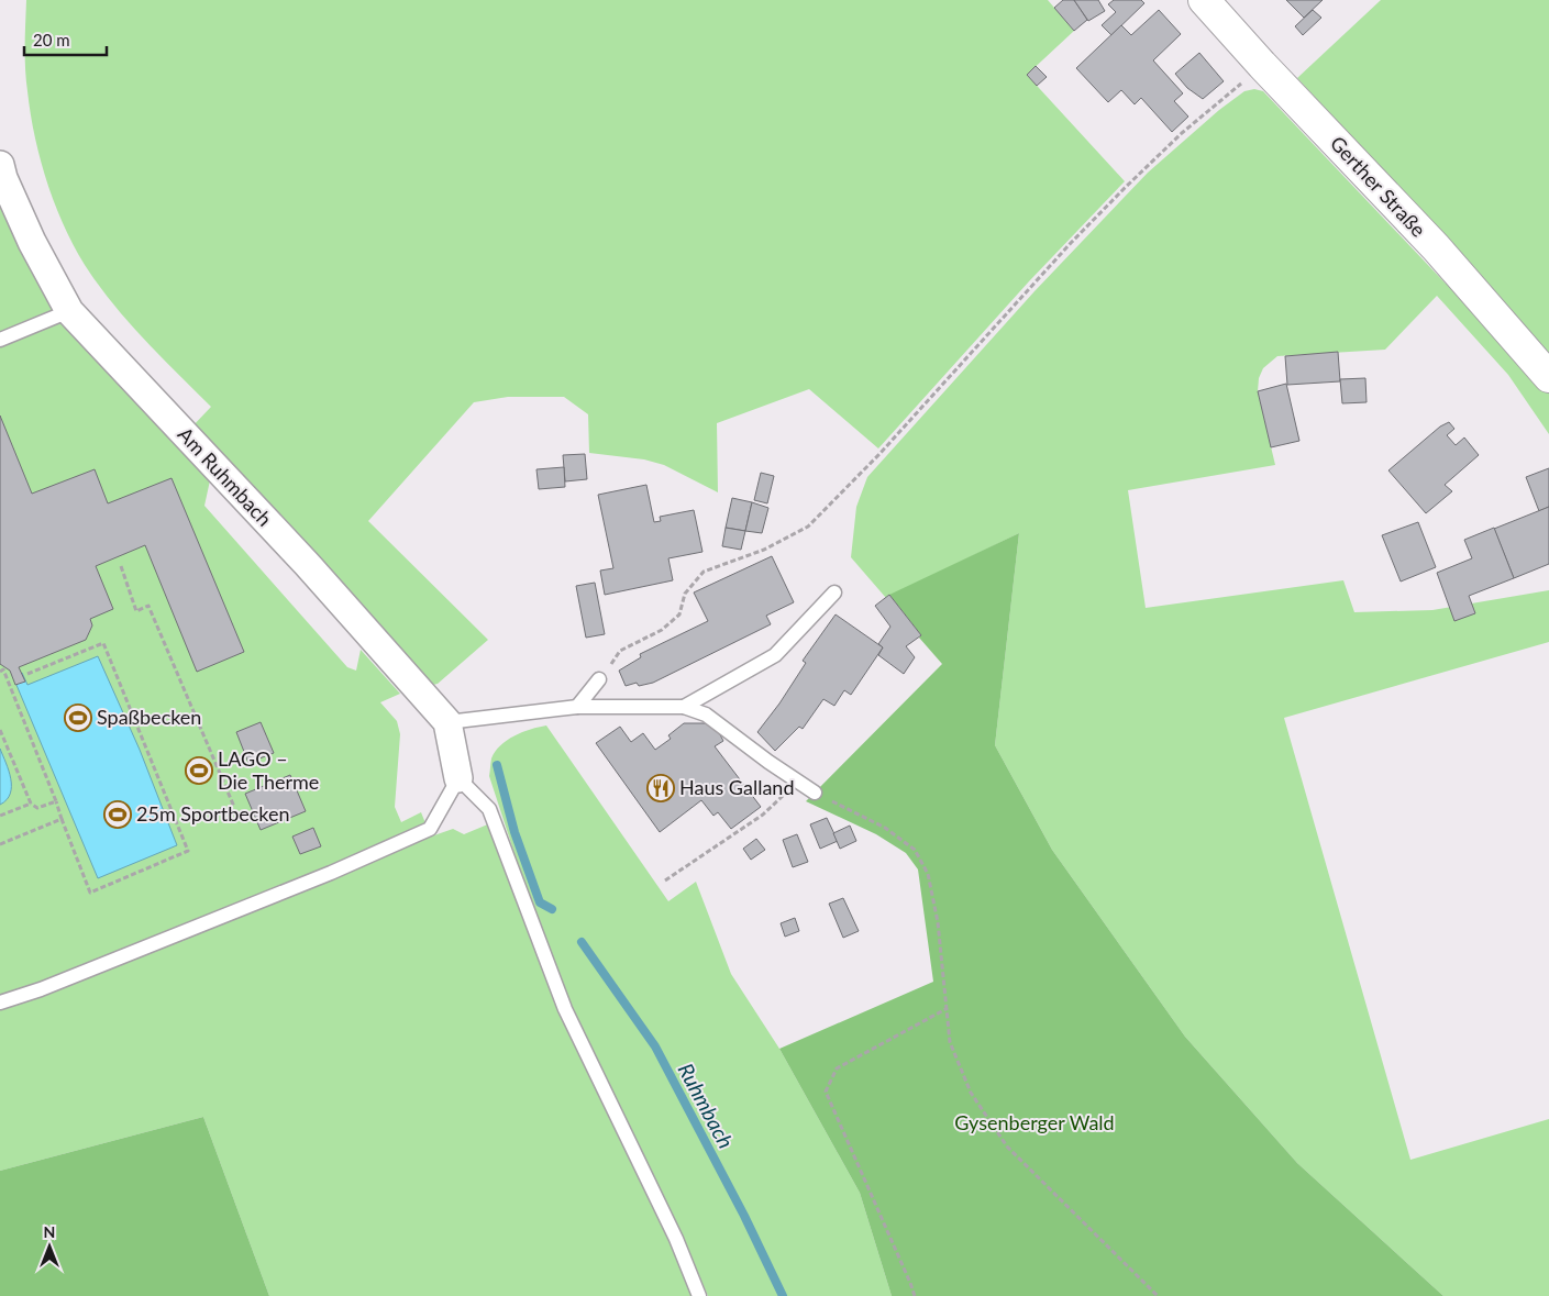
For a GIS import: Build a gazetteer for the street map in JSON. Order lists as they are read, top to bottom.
{
  "streets": {
    "street": ["Gerther Straße", "Am Ruhmbach"]
  },
  "water": ["Ruhmbach"],
  "parks": ["Gysenberger Wald"],
  "places": {
    "sports": ["Spaßbecken", "LAGO – Die Therme", "25m Sportbecken"],
    "restaurant": ["Haus Galland"]
  },
  "scale_bar": "20 m",
  "north": "top"
}
